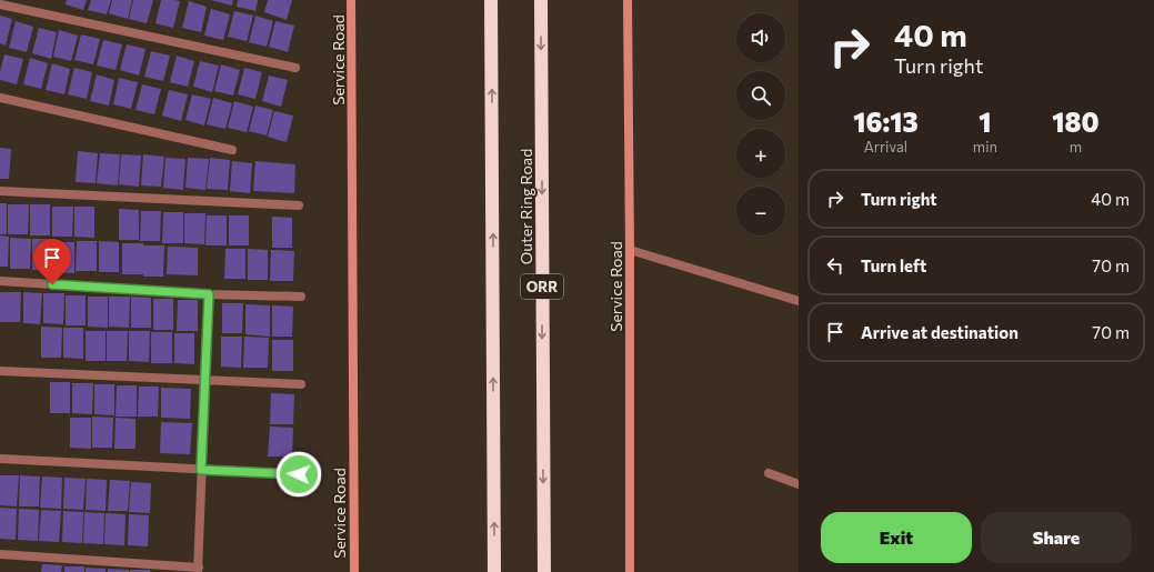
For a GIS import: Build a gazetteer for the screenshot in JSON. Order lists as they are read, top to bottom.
{
  "streets": {
    "highway": ["Outer Ring Road", "ORR"],
    "main road": ["Service Road"]
  },
  "page": {
    "turn": ["40 m", "Turn right"],
    "map_buttons": ["+", "−"],
    "eta": [
      "16:13",
      "Arrival",
      "1",
      "min",
      "180",
      "m"
    ],
    "list": [
      {
        "name": "Turn right",
        "value": "40 m"
      },
      {
        "name": "Turn left",
        "value": "70 m"
      },
      {
        "name": "Arrive at destination",
        "value": "70 m"
      }
    ],
    "buttons": ["Exit", "Share"]
  }
}
